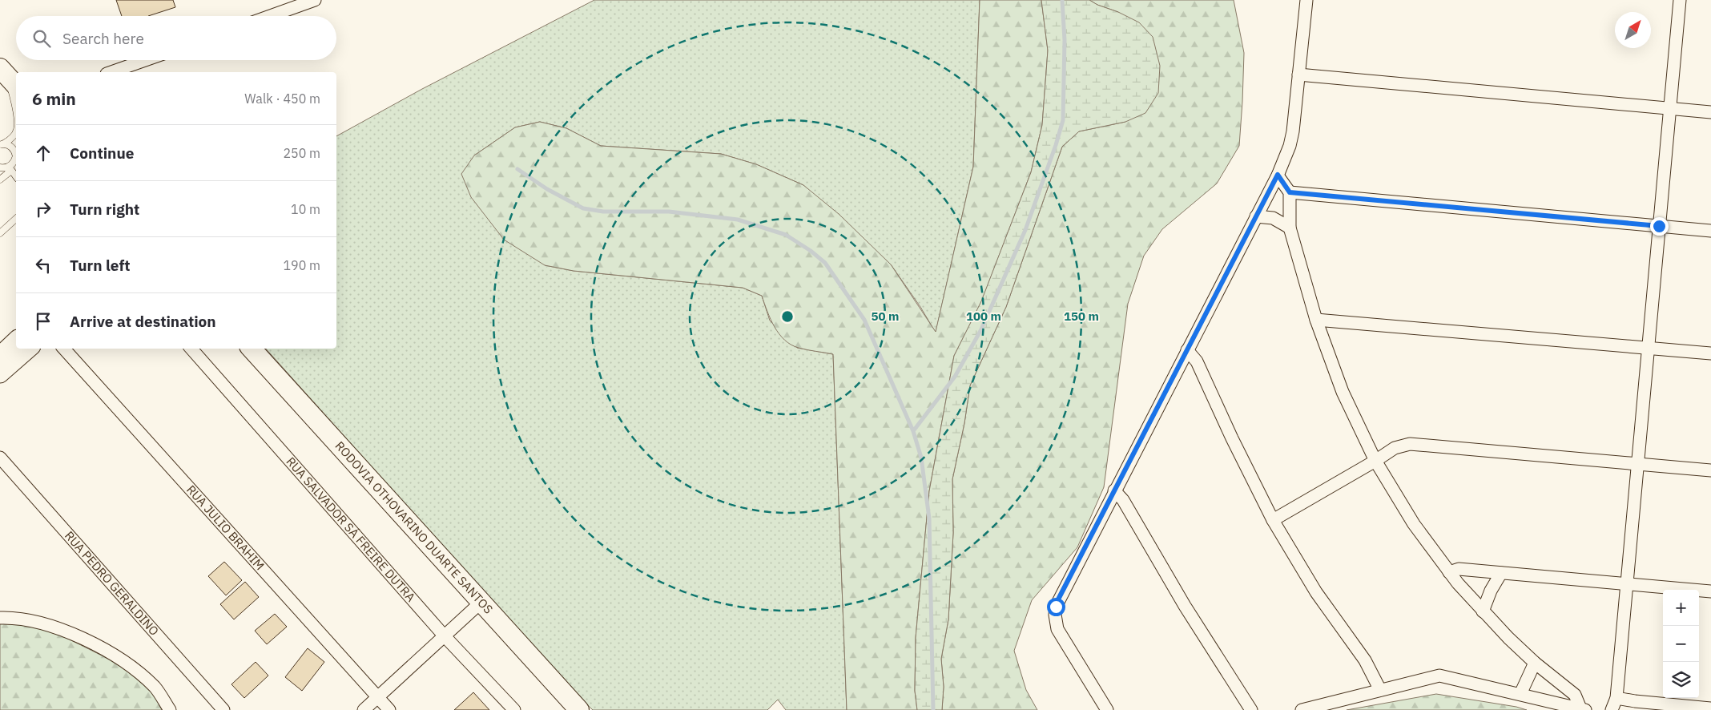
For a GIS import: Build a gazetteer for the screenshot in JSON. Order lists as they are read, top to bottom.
{
  "streets": {
    "main road": ["RODOVIA OTHOVARINO DUARTE SANTOS"],
    "street": ["RUA JULIO BRAHIM", "RUA SALVADOR SÁ FREIRE DUTRA", "RUA PEDRO GERALDINO"]
  },
  "north": "top right",
  "page": {
    "search": "Search here",
    "heading": ["6 min", "Walk · 450 m"],
    "list": [
      ["Continue", "250 m"],
      ["Turn right", "10 m"],
      ["Turn left", "190 m"],
      "Arrive at destination"
    ],
    "map_buttons": ["+", "−"]
  },
  "rings": ["50 m", "100 m", "150 m"]
}
